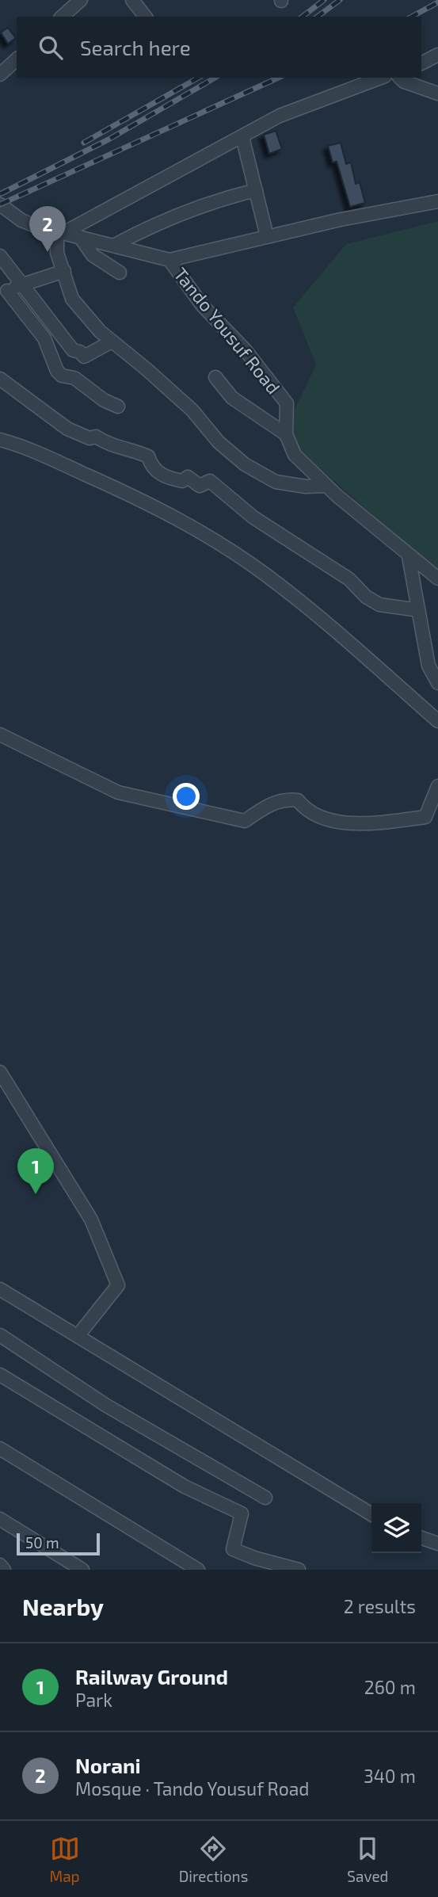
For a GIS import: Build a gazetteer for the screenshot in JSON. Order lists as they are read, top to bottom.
{
  "streets": {
    "street": ["Tando Yousuf Road"]
  },
  "scale_bar": "50 m",
  "page": {
    "search": "Search here",
    "pins": ["2", "1"],
    "scale": "50 m",
    "heading": ["Nearby", "2 results"],
    "list": [
      {
        "mark": "1",
        "name": "Railway Ground",
        "note": "Park",
        "value": "260 m"
      },
      {
        "mark": "2",
        "name": "Norani",
        "note": "Mosque · Tando Yousuf Road",
        "value": "340 m"
      }
    ],
    "nav": ["Map", "Directions", "Saved"]
  }
}
